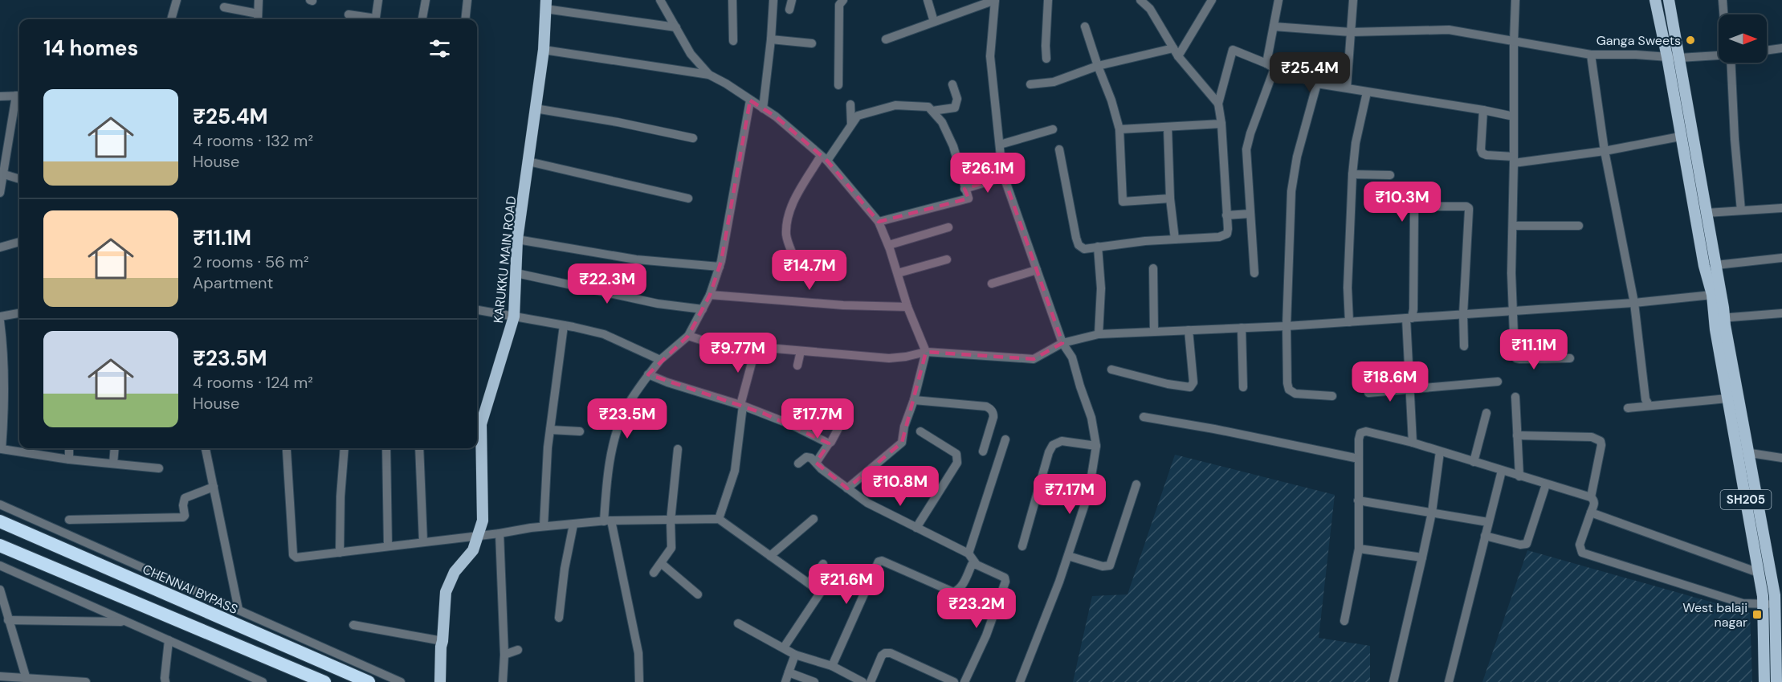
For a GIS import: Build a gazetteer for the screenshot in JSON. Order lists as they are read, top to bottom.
{
  "streets": {
    "highway": ["CHENNAI BYPASS"],
    "main road": ["KARUKKU MAIN ROAD", "SH205"]
  },
  "places": {
    "other": ["Ganga Sweets"],
    "transit": ["West balaji nagar"]
  },
  "north": "right",
  "page": {
    "heading": "14 homes",
    "price": [
      "₹25.4M",
      "₹26.1M",
      "₹10.3M",
      "₹14.7M",
      "₹22.3M",
      "₹11.1M",
      "₹9.77M",
      "₹18.6M",
      "₹23.5M",
      "₹17.7M",
      "₹10.8M",
      "₹7.17M",
      "₹21.6M",
      "₹23.2M"
    ],
    "list": [
      {
        "name": "₹25.4M",
        "note": "4 rooms · 132 m² · House"
      },
      {
        "name": "₹11.1M",
        "note": "2 rooms · 56 m² · Apartment"
      },
      {
        "name": "₹23.5M",
        "note": "4 rooms · 124 m² · House"
      }
    ]
  }
}
